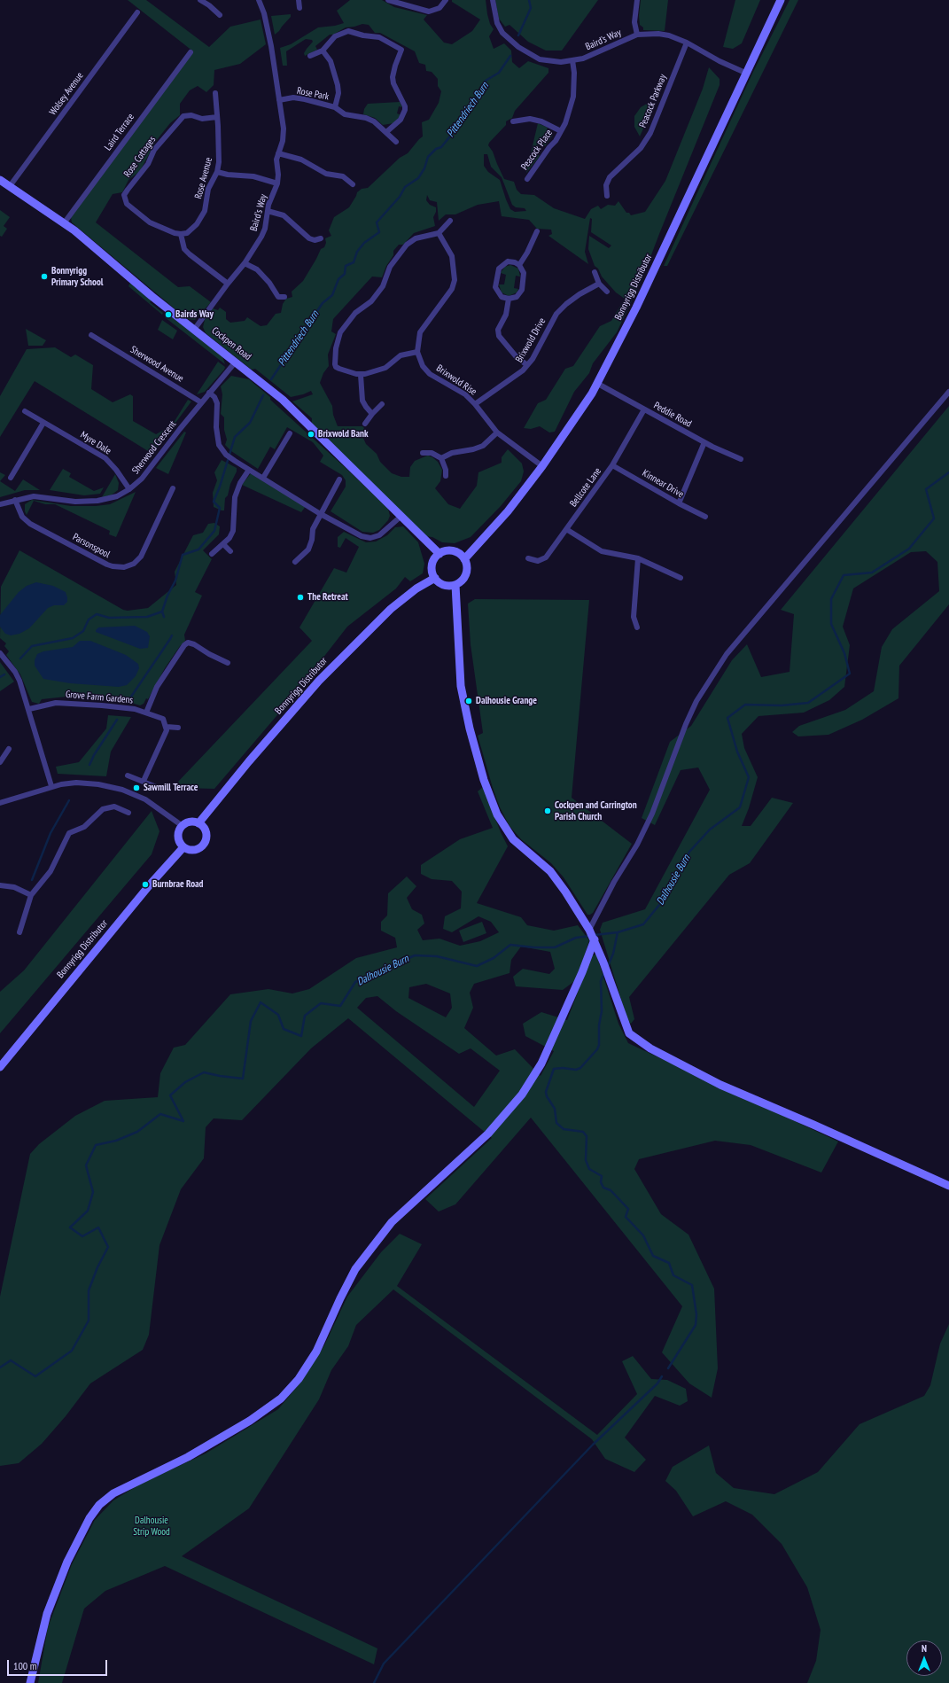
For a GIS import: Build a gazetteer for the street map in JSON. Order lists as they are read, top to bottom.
{
  "streets": {
    "main road": ["Bonnyrigg Distributor", "Cockpen Road"],
    "street": [
      "Baird's Way",
      "Wolsey Avenue",
      "Rose Park",
      "Peacock Parkway",
      "Laird Terrace",
      "Peacock Place",
      "Rose Cottages",
      "Rose Avenue",
      "Brixwold Drive",
      "Sherwood Avenue",
      "Brixwold Rise",
      "Peddie Road",
      "Myre Dale",
      "Sherwood Crescent",
      "Kinnear Drive",
      "Bellcote Lane",
      "Parsonspool",
      "Grove Farm Gardens"
    ]
  },
  "crossings": [
    ["Baird's Way", "Rose Park"],
    ["Baird's Way", "Peacock Parkway"],
    ["Baird's Way", "Peacock Place"],
    ["Baird's Way", "Bonnyrigg Distributor"],
    ["Baird's Way", "Cockpen Road"],
    ["Wolsey Avenue", "Cockpen Road"],
    ["Laird Terrace", "Cockpen Road"],
    ["Rose Cottages", "Rose Avenue"],
    ["Bonnyrigg Distributor", "Cockpen Road"],
    ["Bonnyrigg Distributor", "Brixwold Rise"],
    ["Bonnyrigg Distributor", "Peddie Road"],
    ["Brixwold Drive", "Brixwold Rise"],
    ["Cockpen Road", "Sherwood Crescent"],
    ["Sherwood Avenue", "Sherwood Crescent"],
    ["Peddie Road", "Bellcote Lane"],
    ["Myre Dale", "Sherwood Crescent"],
    ["Sherwood Crescent", "Parsonspool"],
    ["Kinnear Drive", "Bellcote Lane"]
  ],
  "water": ["Pittendriech Burn", "Dalhousie Burn"],
  "parks": ["Dalhousie Strip Wood"],
  "places": [
    "Bonnyrigg Primary School",
    "Bairds Way",
    "Brixwold Bank",
    "The Retreat",
    "Dalhousie Grange",
    "Sawmill Terrace",
    "Cockpen and Carrington Parish Church",
    "Burnbrae Road"
  ],
  "scale_bar": "100 m",
  "north": "top"
}
